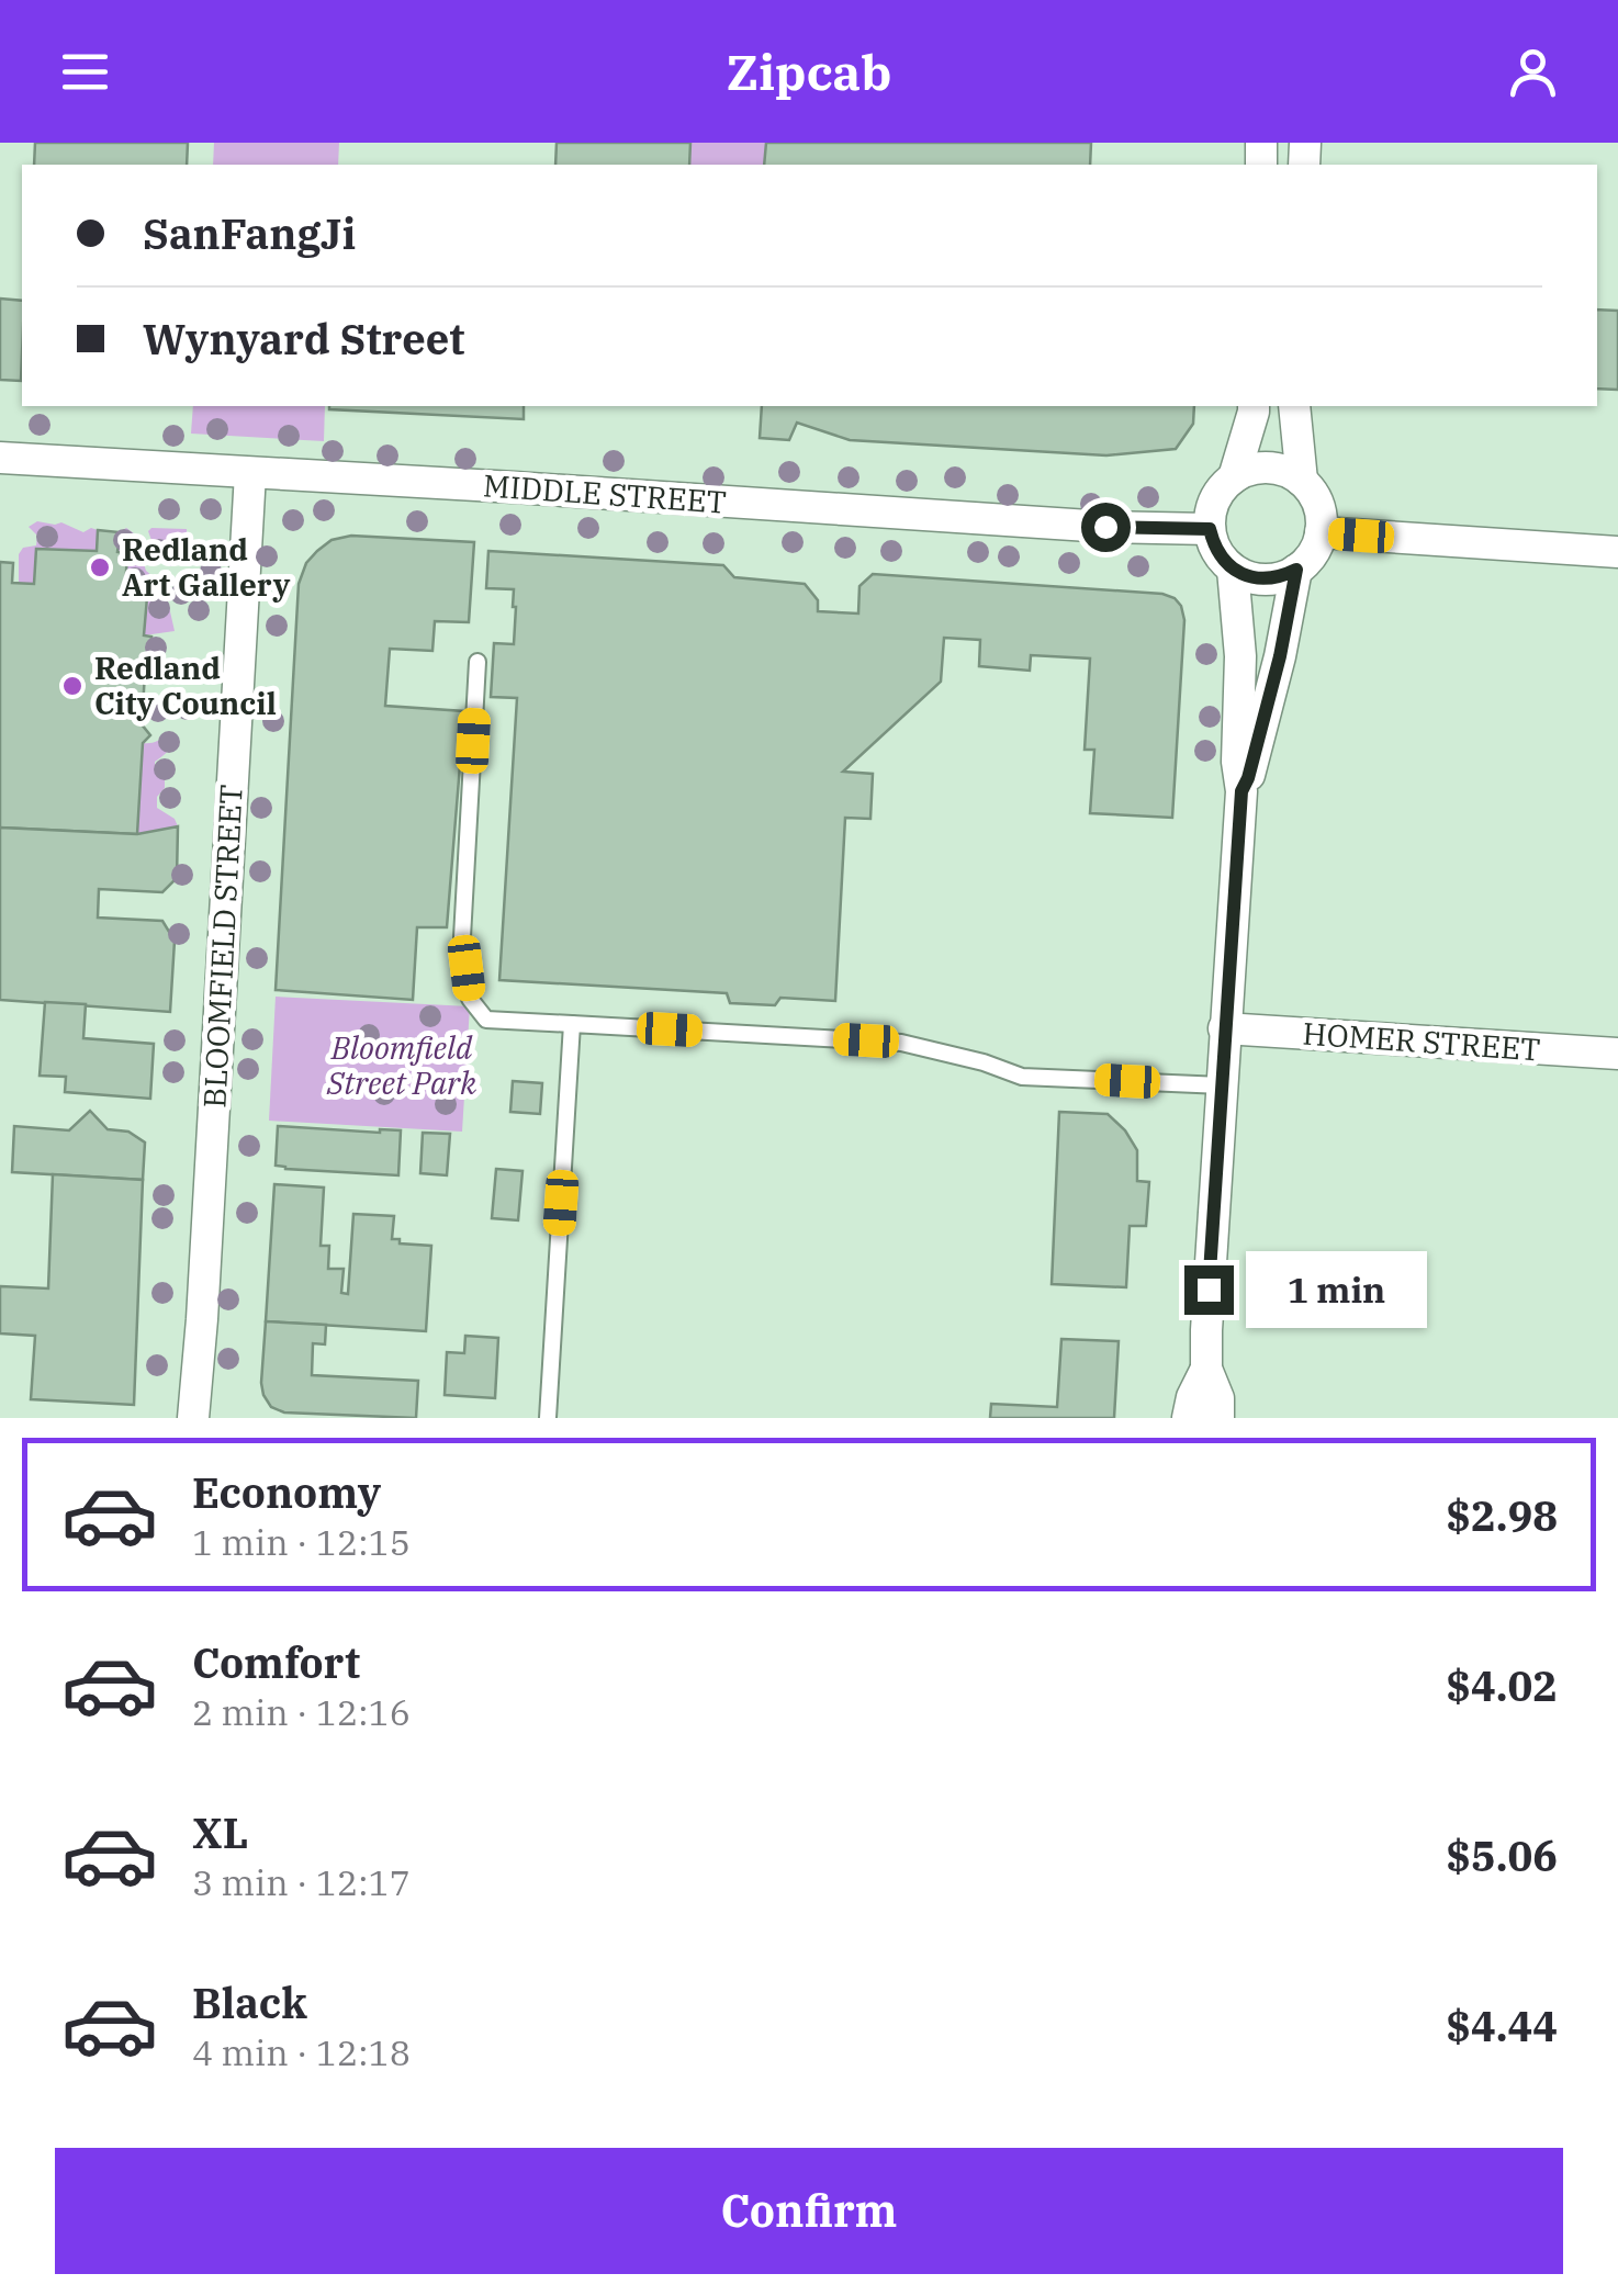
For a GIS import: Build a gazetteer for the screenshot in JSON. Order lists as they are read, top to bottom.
{
  "streets": {
    "street": ["MIDDLE STREET", "BLOOMFIELD STREET", "HOMER STREET"]
  },
  "crossings": [
    ["MIDDLE STREET", "BLOOMFIELD STREET"]
  ],
  "parks": ["Bloomfield Street Park"],
  "places": ["Redland Art Gallery", "Redland City Council"],
  "page": {
    "header": "Zipcab",
    "banner": ["SanFangJi", "Wynyard Street"],
    "bubble": "1 min",
    "list": [
      {
        "name": "Economy",
        "note": "1 min · 12:15",
        "value": "$2.98"
      },
      {
        "name": "Comfort",
        "note": "2 min · 12:16",
        "value": "$4.02"
      },
      {
        "name": "XL",
        "note": "3 min · 12:17",
        "value": "$5.06"
      },
      {
        "name": "Black",
        "note": "4 min · 12:18",
        "value": "$4.44"
      }
    ],
    "buttons": "Confirm"
  }
}
